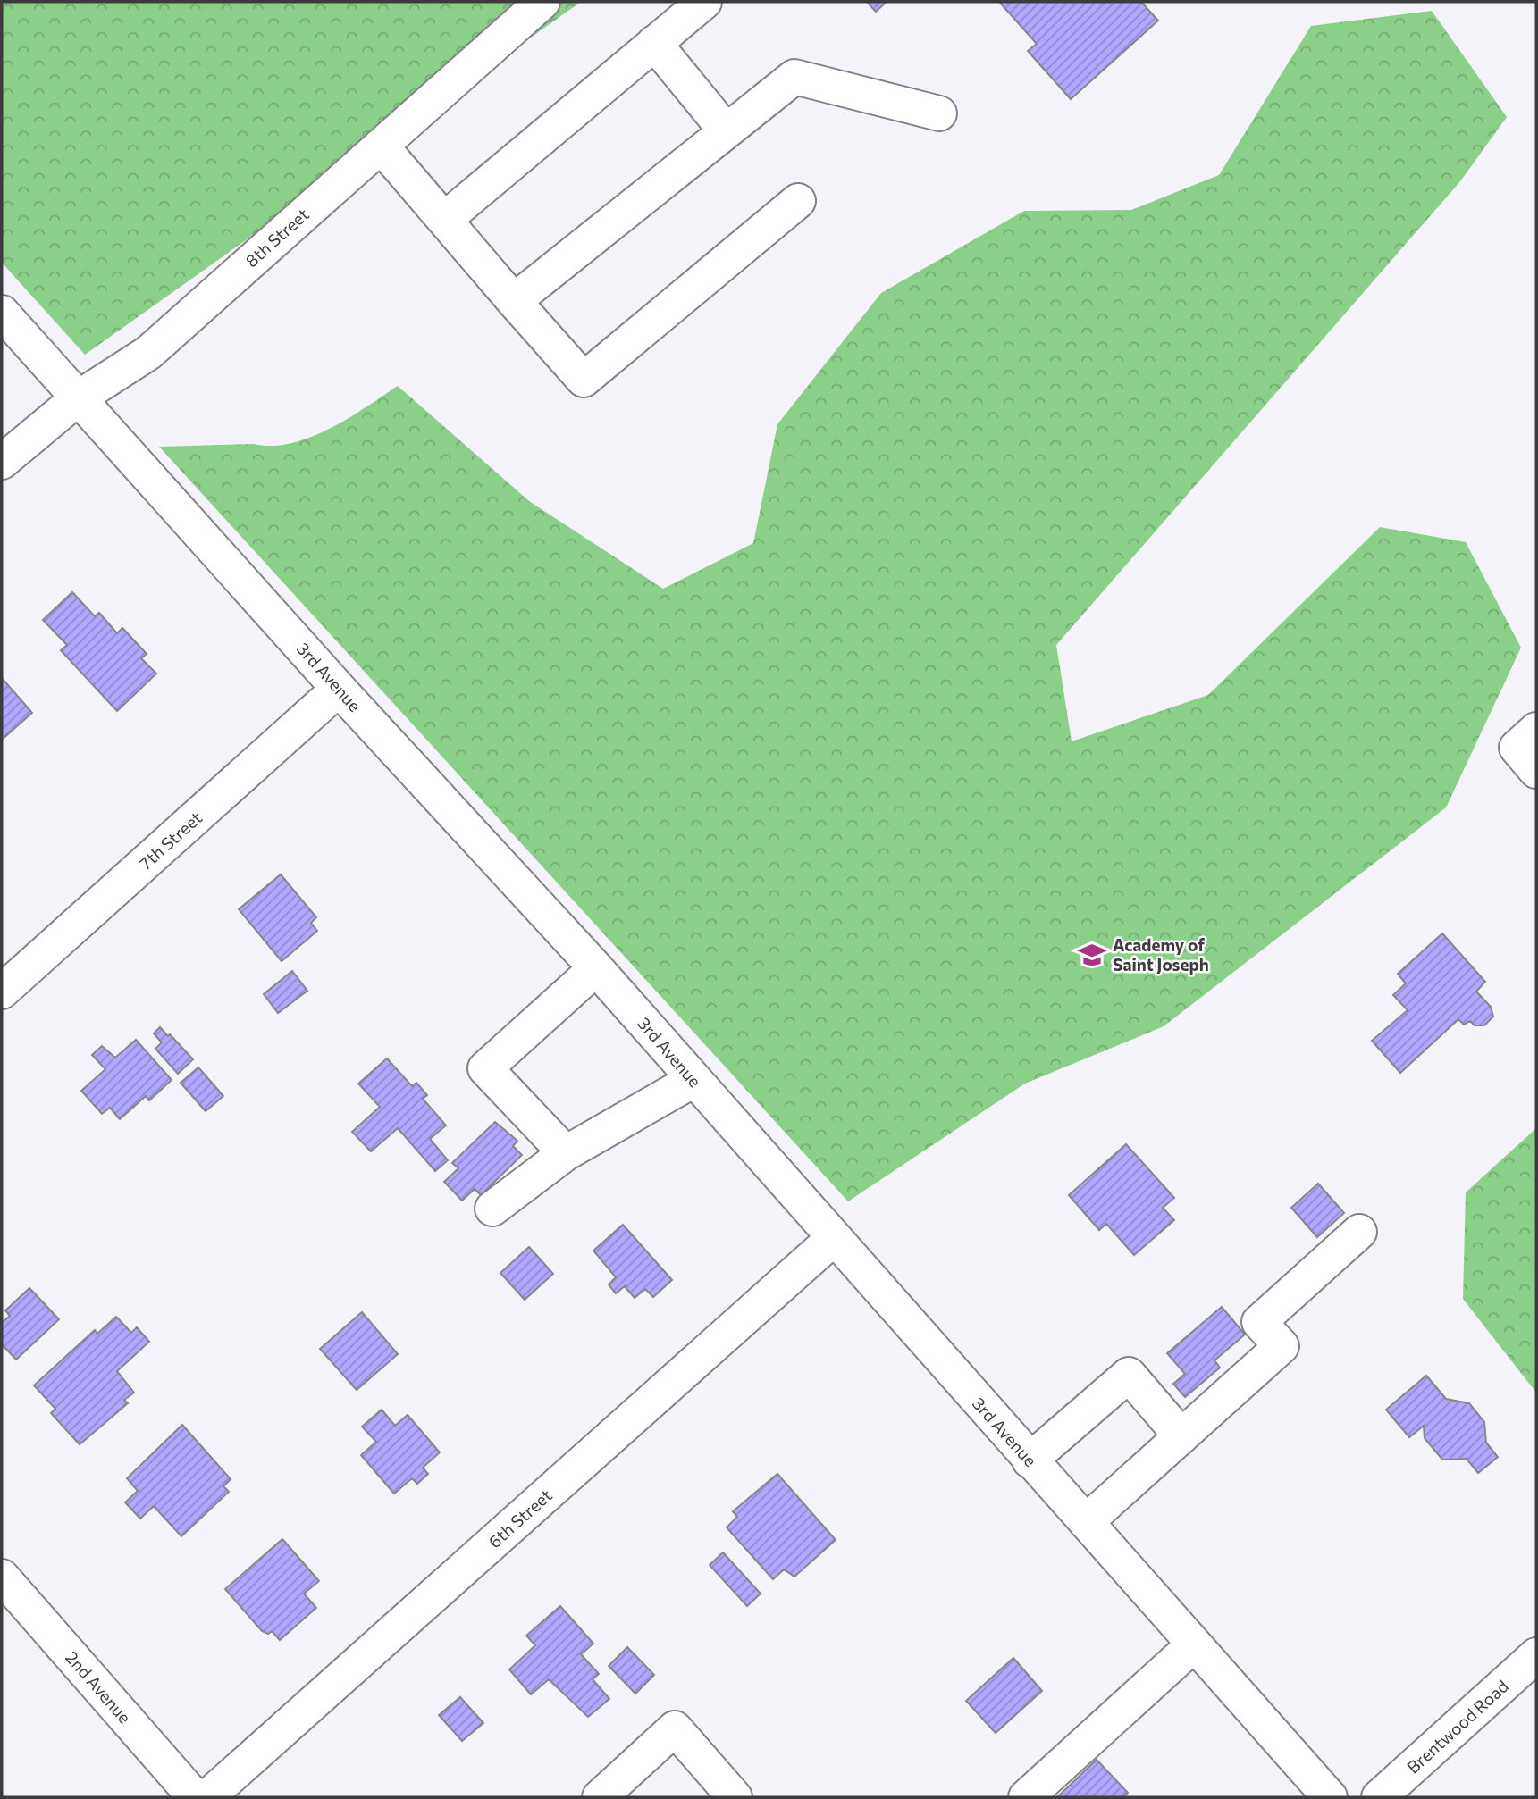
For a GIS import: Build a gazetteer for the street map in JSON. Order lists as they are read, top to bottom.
{
  "streets": {
    "street": [
      "8th Street",
      "3rd Avenue",
      "7th Street",
      "6th Street",
      "2nd Avenue",
      "Brentwood Road"
    ]
  },
  "crossings": [
    ["8th Street", "3rd Avenue"],
    ["3rd Avenue", "7th Street"],
    ["3rd Avenue", "6th Street"]
  ],
  "places": {
    "school or university": ["Academy of Saint Joseph"]
  }
}
